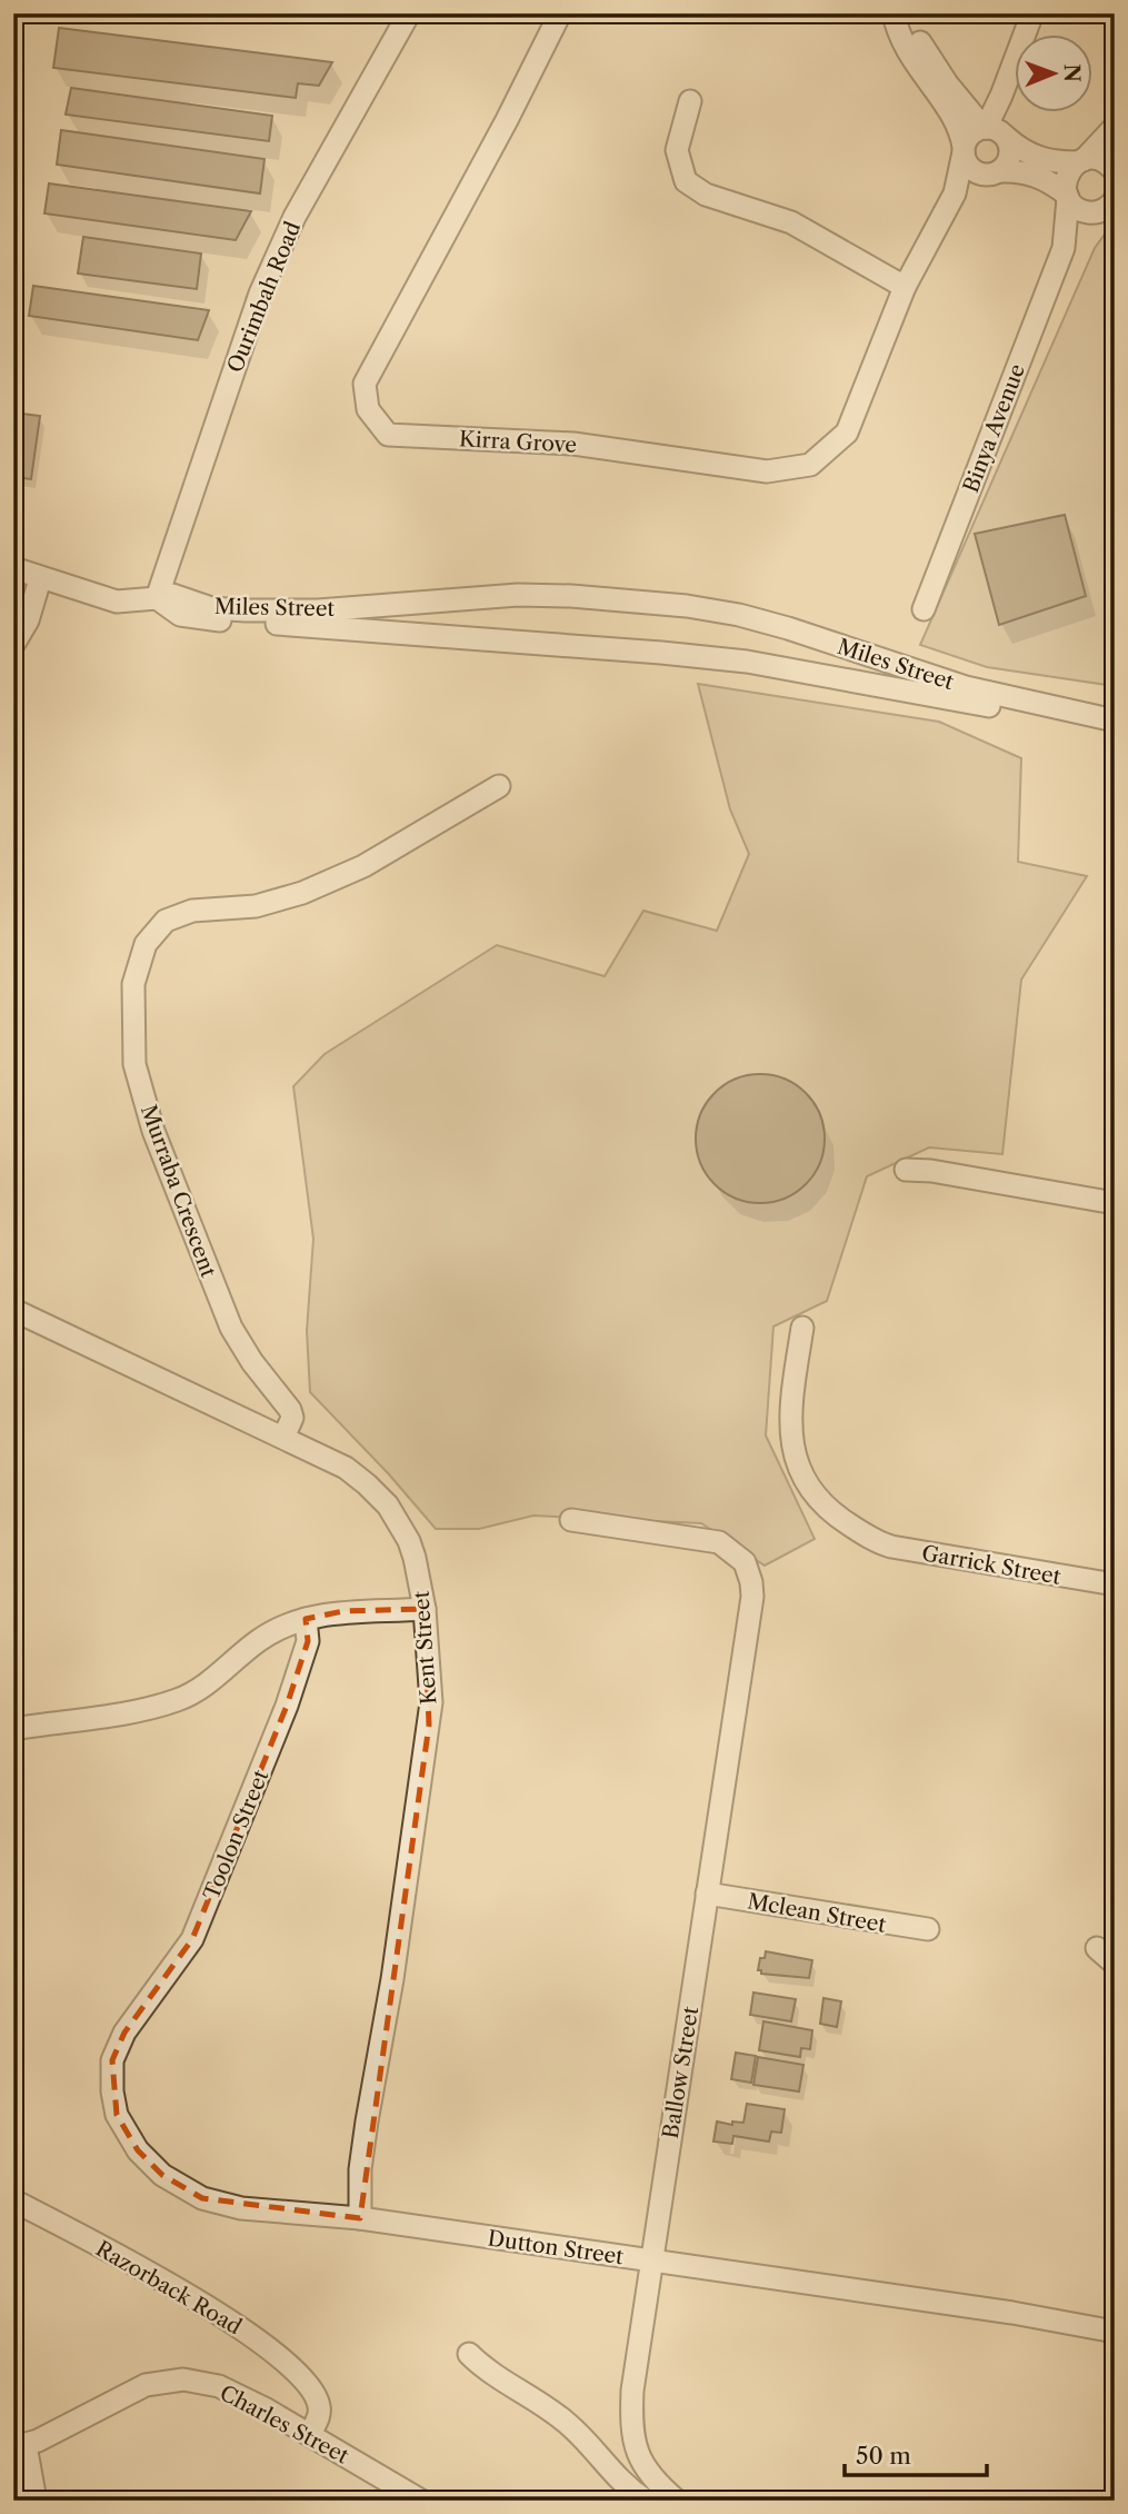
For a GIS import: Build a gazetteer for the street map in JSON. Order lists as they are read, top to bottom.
{
  "streets": {
    "street": [
      "Ourimbah Road",
      "Binya Avenue",
      "Kirra Grove",
      "Miles Street",
      "Murraba Crescent",
      "Garrick Street",
      "Kent Street",
      "Toolon Street",
      "Mclean Street",
      "Ballow Street",
      "Dutton Street",
      "Razorback Road",
      "Charles Street"
    ]
  },
  "crossings": [
    ["Ourimbah Road", "Miles Street"],
    ["Murraba Crescent", "Kent Street"],
    ["Kent Street", "Dutton Street"],
    ["Toolon Street", "Dutton Street"],
    ["Mclean Street", "Ballow Street"],
    ["Ballow Street", "Dutton Street"],
    ["Razorback Road", "Charles Street"]
  ],
  "scale_bar": "50 m",
  "north": "right"
}
